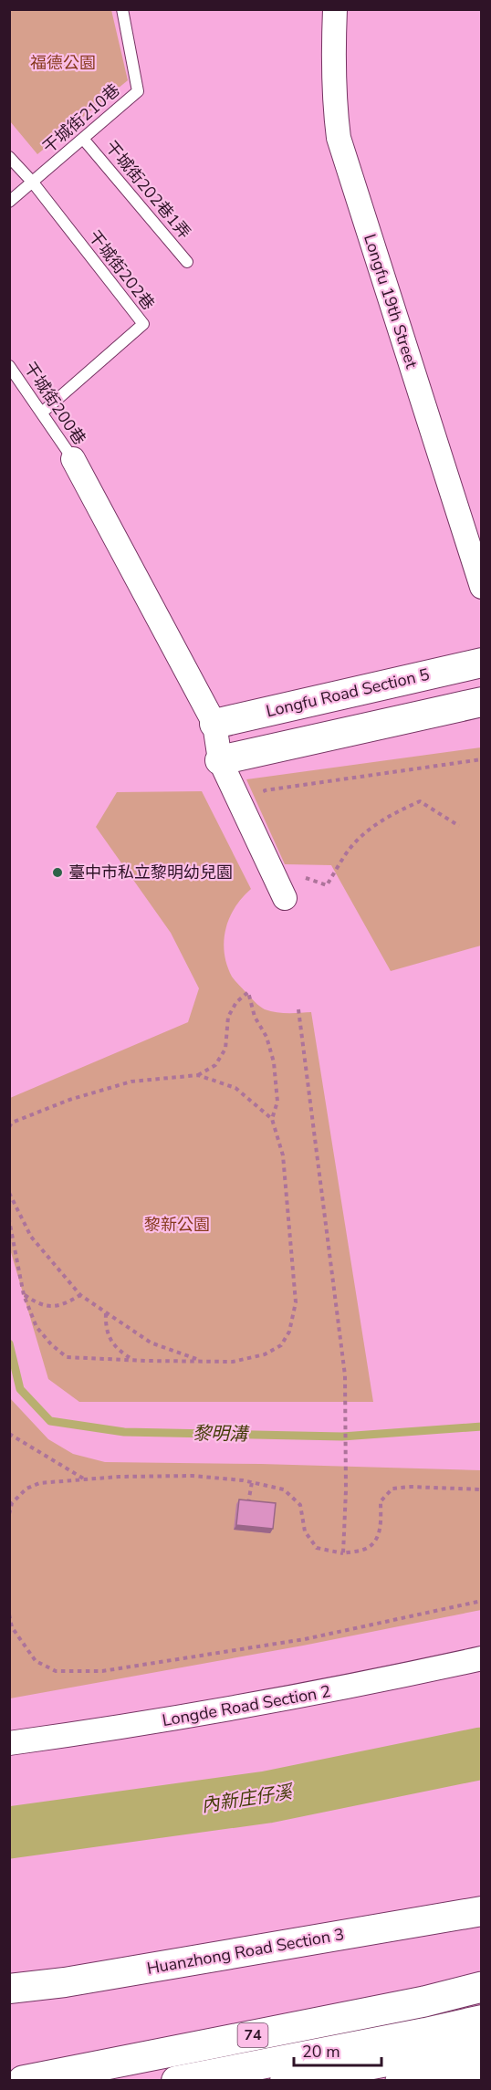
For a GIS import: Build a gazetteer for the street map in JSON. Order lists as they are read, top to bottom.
{
  "streets": {
    "highway": ["74"],
    "street": [
      "Longfu 19th Street",
      "Longfu Road Section 5",
      "Longde Road Section 2",
      "Huanzhong Road Section 3"
    ],
    "lane": [
      "干城街210巷",
      "干城街202巷1弄",
      "干城街202巷",
      "干城街200巷"
    ]
  },
  "crossings": [
    ["干城街210巷", "干城街202巷1弄"],
    ["干城街210巷", "干城街202巷"],
    ["干城街202巷", "干城街200巷"]
  ],
  "water": ["黎明溝", "內新庄仔溪"],
  "parks": ["福德公園", "黎新公園"],
  "places": ["臺中市私立黎明幼兒園"],
  "scale_bar": "20 m"
}
